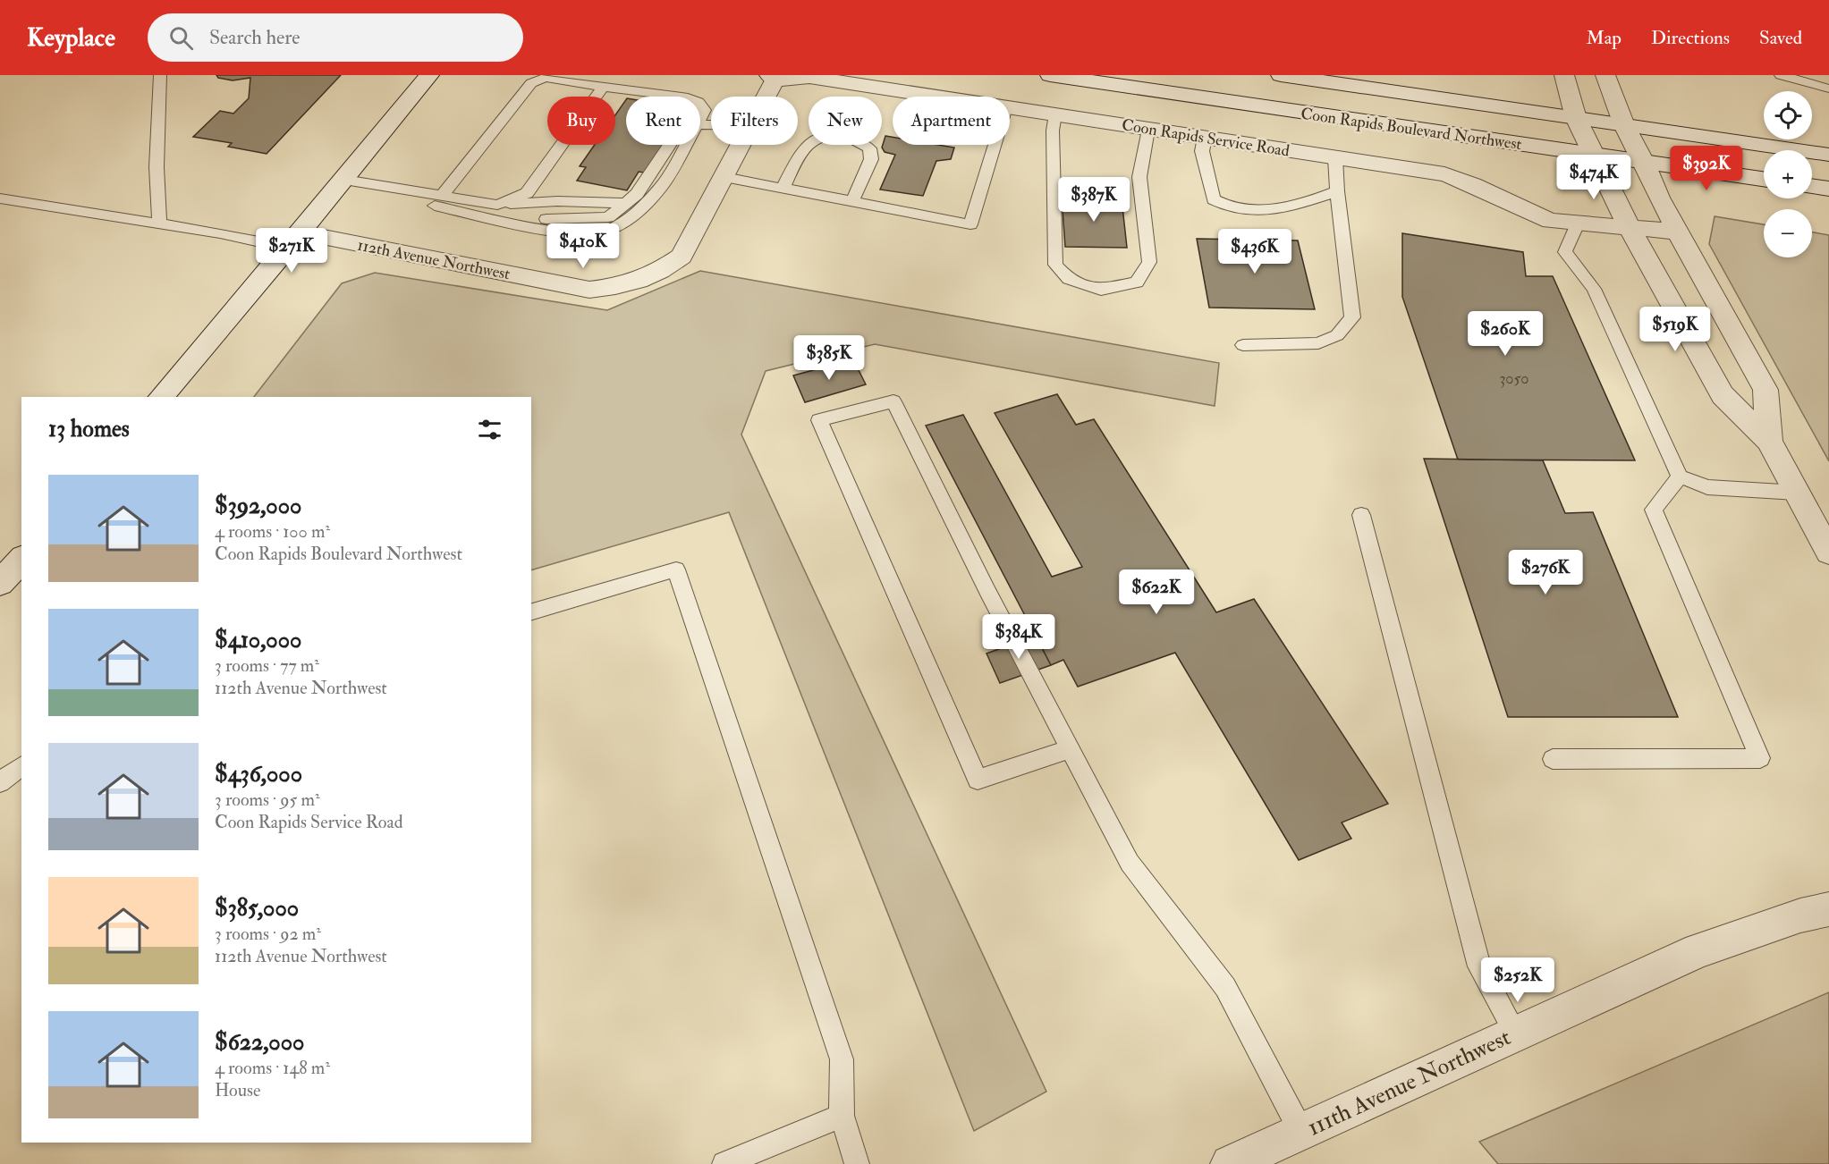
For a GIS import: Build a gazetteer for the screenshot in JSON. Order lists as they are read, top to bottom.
{
  "streets": {
    "street": [
      "Coon Rapids Boulevard Northwest",
      "Coon Rapids Service Road",
      "112th Avenue Northwest",
      "111th Avenue Northwest"
    ]
  },
  "crossings": [
    ["Coon Rapids Service Road", "112th Avenue Northwest"]
  ],
  "house_numbers": ["3050"],
  "page": {
    "header": "Keyplace",
    "search": "Search here",
    "nav": ["Map", "Directions", "Saved"],
    "map_buttons": ["+", "−"],
    "chip": [
      "Buy",
      "Rent",
      "Filters",
      "New",
      "Apartment"
    ],
    "price": [
      "$392K",
      "$474K",
      "$387K",
      "$410K",
      "$271K",
      "$436K",
      "$519K",
      "$260K",
      "$385K",
      "$276K",
      "$622K",
      "$384K",
      "$252K"
    ],
    "heading": "13 homes",
    "list": [
      {
        "name": "$392,000",
        "note": "4 rooms · 100 m² · Coon Rapids Boulevard Northwest"
      },
      {
        "name": "$410,000",
        "note": "3 rooms · 77 m² · 112th Avenue Northwest"
      },
      {
        "name": "$436,000",
        "note": "3 rooms · 95 m² · Coon Rapids Service Road"
      },
      {
        "name": "$385,000",
        "note": "3 rooms · 92 m² · 112th Avenue Northwest"
      },
      {
        "name": "$622,000",
        "note": "4 rooms · 148 m² · House"
      }
    ]
  }
}
